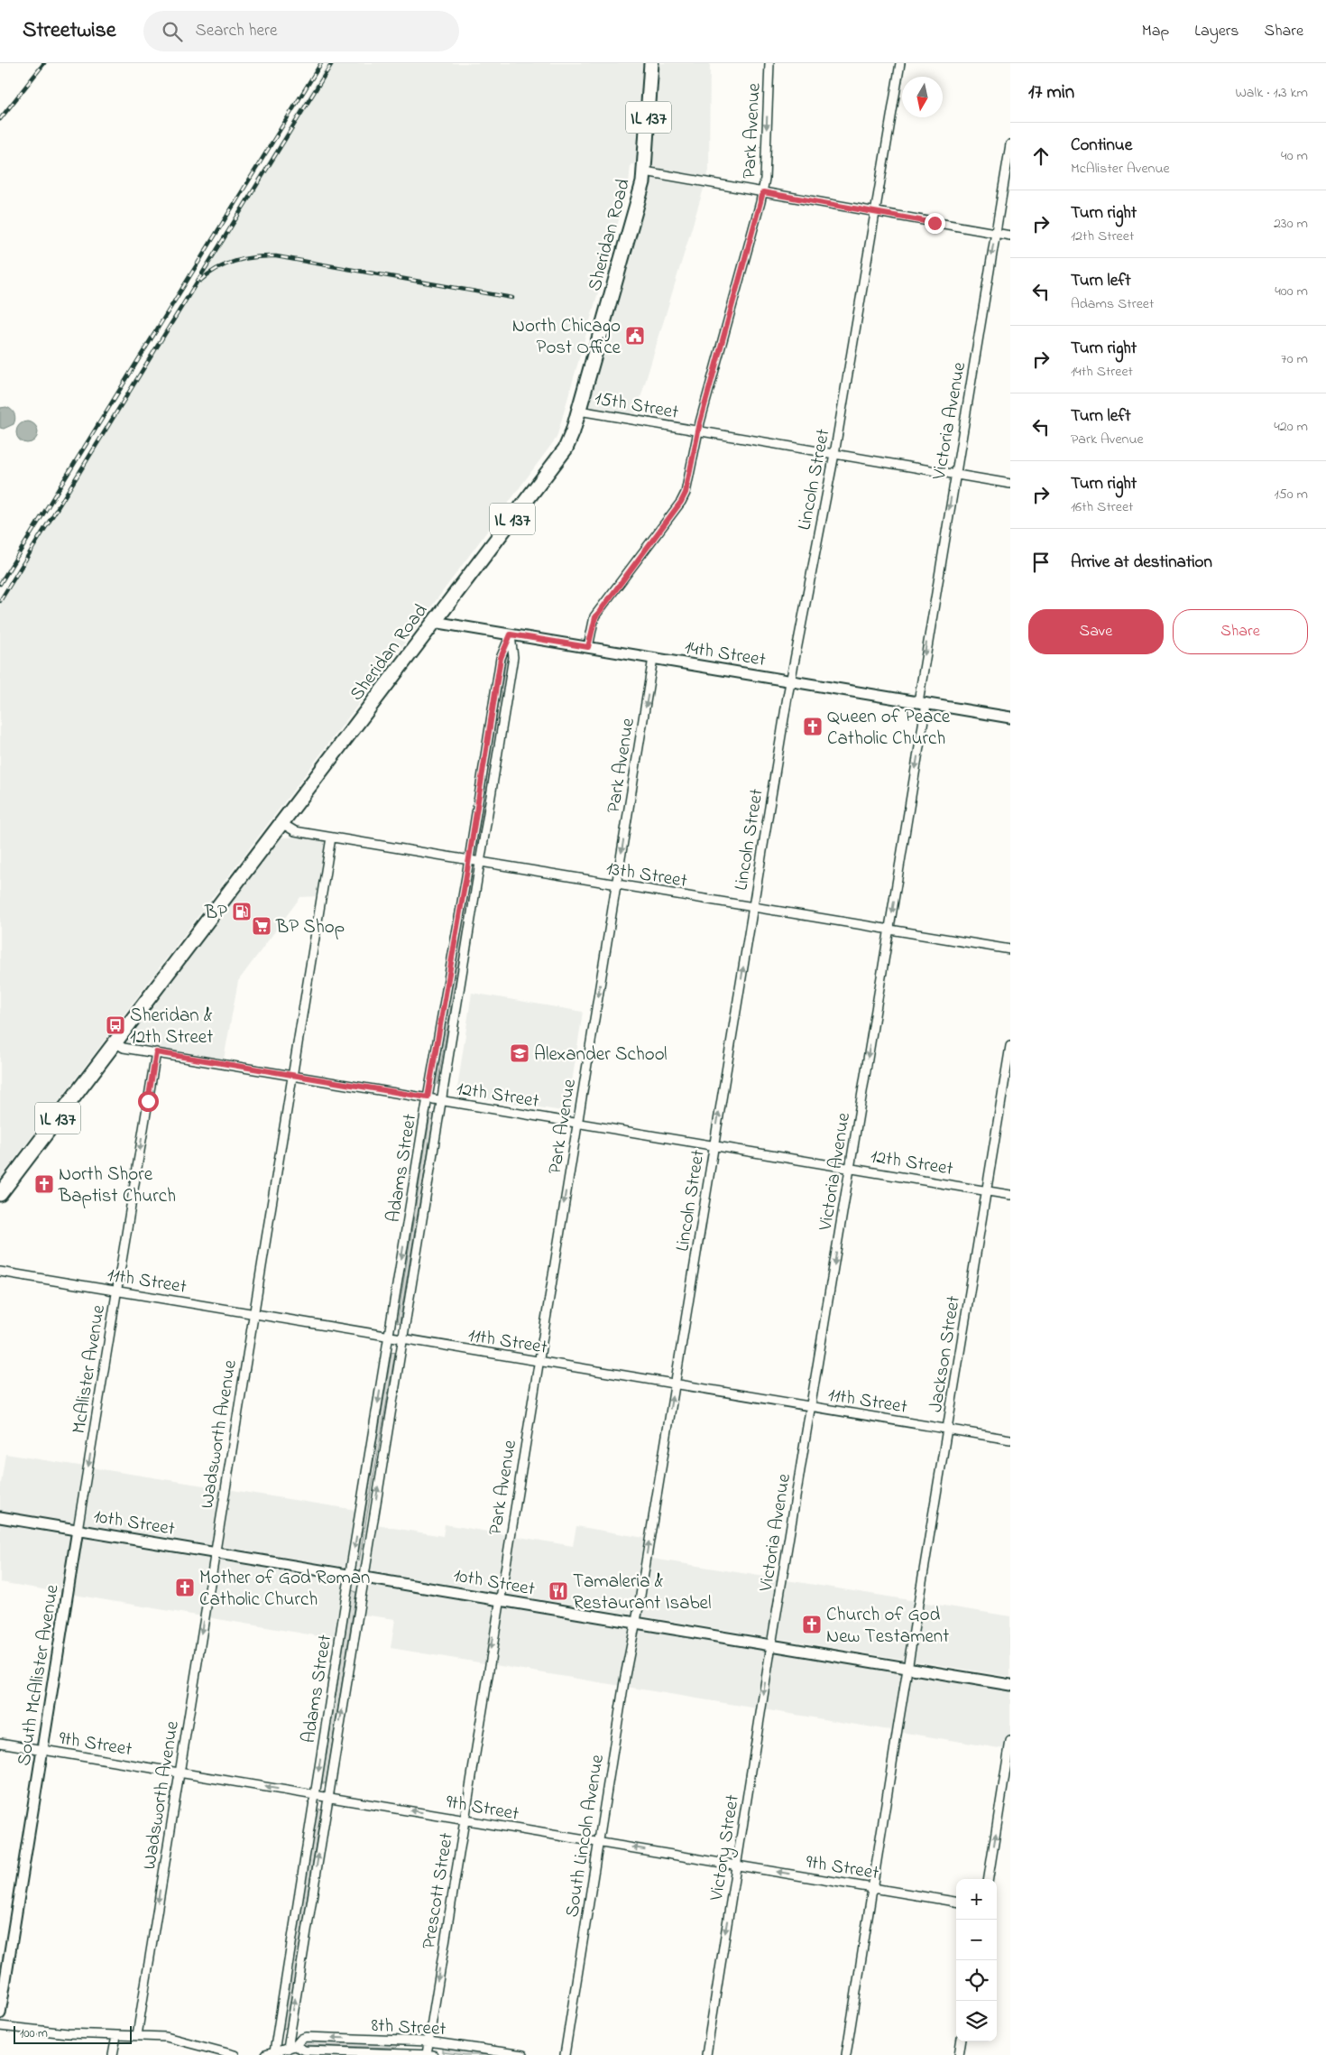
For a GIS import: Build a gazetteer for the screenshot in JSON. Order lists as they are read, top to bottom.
{
  "streets": {
    "highway": ["IL 137", "Sheridan Road"],
    "street": [
      "Park Avenue",
      "15th Street",
      "Victoria Avenue",
      "Lincoln Street",
      "14th Street",
      "13th Street",
      "12th Street",
      "Adams Street",
      "11th Street",
      "Jackson Street",
      "McAlister Avenue",
      "Wadsworth Avenue",
      "10th Street",
      "South McAlister Avenue",
      "9th Street",
      "South Lincoln Avenue",
      "Victory Street",
      "Prescott Street",
      "8th Street"
    ]
  },
  "crossings": [
    ["Park Avenue", "15th Street"],
    ["Park Avenue", "14th Street"],
    ["Park Avenue", "13th Street"],
    ["Park Avenue", "12th Street"],
    ["Park Avenue", "11th Street"],
    ["Park Avenue", "10th Street"],
    ["Park Avenue", "Prescott Street"],
    ["Sheridan Road", "15th Street"],
    ["Sheridan Road", "14th Street"],
    ["Sheridan Road", "13th Street"],
    ["Sheridan Road", "12th Street"],
    ["15th Street", "Victoria Avenue"],
    ["15th Street", "Lincoln Street"],
    ["Victoria Avenue", "14th Street"],
    ["Victoria Avenue", "13th Street"],
    ["Victoria Avenue", "12th Street"],
    ["Victoria Avenue", "11th Street"],
    ["Victoria Avenue", "10th Street"],
    ["Victoria Avenue", "Victory Street"],
    ["Lincoln Street", "14th Street"],
    ["Lincoln Street", "13th Street"],
    ["Lincoln Street", "12th Street"],
    ["Lincoln Street", "11th Street"],
    ["Lincoln Street", "10th Street"],
    ["Lincoln Street", "South Lincoln Avenue"],
    ["14th Street", "Adams Street"],
    ["13th Street", "Adams Street"],
    ["13th Street", "Wadsworth Avenue"],
    ["12th Street", "Adams Street"],
    ["12th Street", "Jackson Street"],
    ["12th Street", "McAlister Avenue"],
    ["12th Street", "Wadsworth Avenue"],
    ["Adams Street", "11th Street"],
    ["Adams Street", "10th Street"],
    ["Adams Street", "9th Street"],
    ["Adams Street", "8th Street"],
    ["11th Street", "Jackson Street"],
    ["11th Street", "McAlister Avenue"],
    ["11th Street", "Wadsworth Avenue"],
    ["Jackson Street", "10th Street"],
    ["Jackson Street", "9th Street"],
    ["McAlister Avenue", "10th Street"],
    ["McAlister Avenue", "South McAlister Avenue"],
    ["Wadsworth Avenue", "10th Street"],
    ["Wadsworth Avenue", "9th Street"],
    ["10th Street", "South McAlister Avenue"],
    ["10th Street", "South Lincoln Avenue"],
    ["10th Street", "Victory Street"],
    ["10th Street", "Prescott Street"],
    ["South McAlister Avenue", "9th Street"],
    ["9th Street", "South Lincoln Avenue"],
    ["9th Street", "Victory Street"],
    ["9th Street", "Prescott Street"],
    ["Prescott Street", "8th Street"]
  ],
  "one_way": [
    "Park Avenue",
    "Victoria Avenue",
    "McAlister Avenue",
    "Wadsworth Avenue",
    "9th Street",
    "Victory Street",
    "Prescott Street"
  ],
  "places": {
    "public building": ["North Chicago Post Office"],
    "church": [
      "Queen of Peace Catholic Church",
      "North Shore Baptist Church",
      "Mother of God Roman Catholic Church",
      "Church of God New Testament"
    ],
    "fuel station": ["BP"],
    "supermarket": ["BP Shop"],
    "bus stop": ["Sheridan & 12th Street"],
    "school or university": ["Alexander School"],
    "restaurant": ["Tamaleria & Restaurant Isabel"]
  },
  "scale_bar": "100 m",
  "north": "bottom",
  "page": {
    "header": "Streetwise",
    "search": "Search here",
    "nav": ["Map", "Layers", "Share"],
    "heading": ["17 min", "Walk · 1.3 km"],
    "list": [
      ["Continue", "McAlister Avenue", "40 m"],
      ["Turn right", "12th Street", "230 m"],
      ["Turn left", "Adams Street", "400 m"],
      ["Turn right", "14th Street", "70 m"],
      ["Turn left", "Park Avenue", "420 m"],
      ["Turn right", "16th Street", "150 m"],
      "Arrive at destination"
    ],
    "buttons": ["Save", "Share"],
    "map_buttons": ["+", "−"],
    "scale": "100 m"
  }
}
